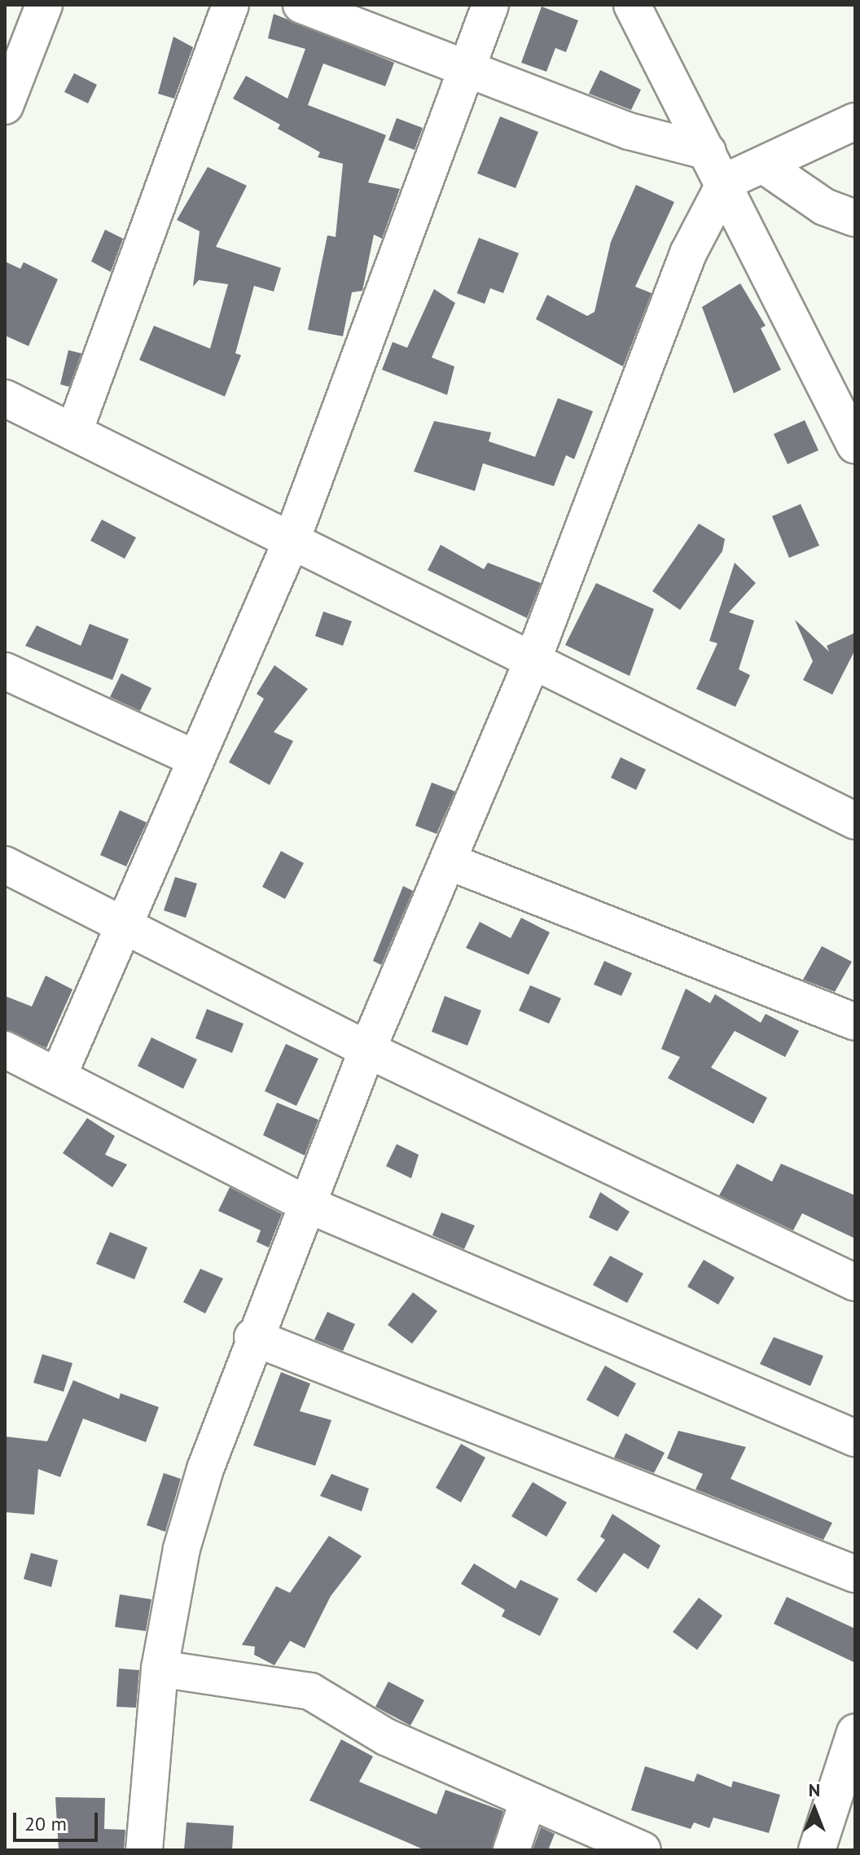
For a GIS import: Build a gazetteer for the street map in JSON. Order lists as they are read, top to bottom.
{
  "scale_bar": "20 m",
  "north": "top"
}
